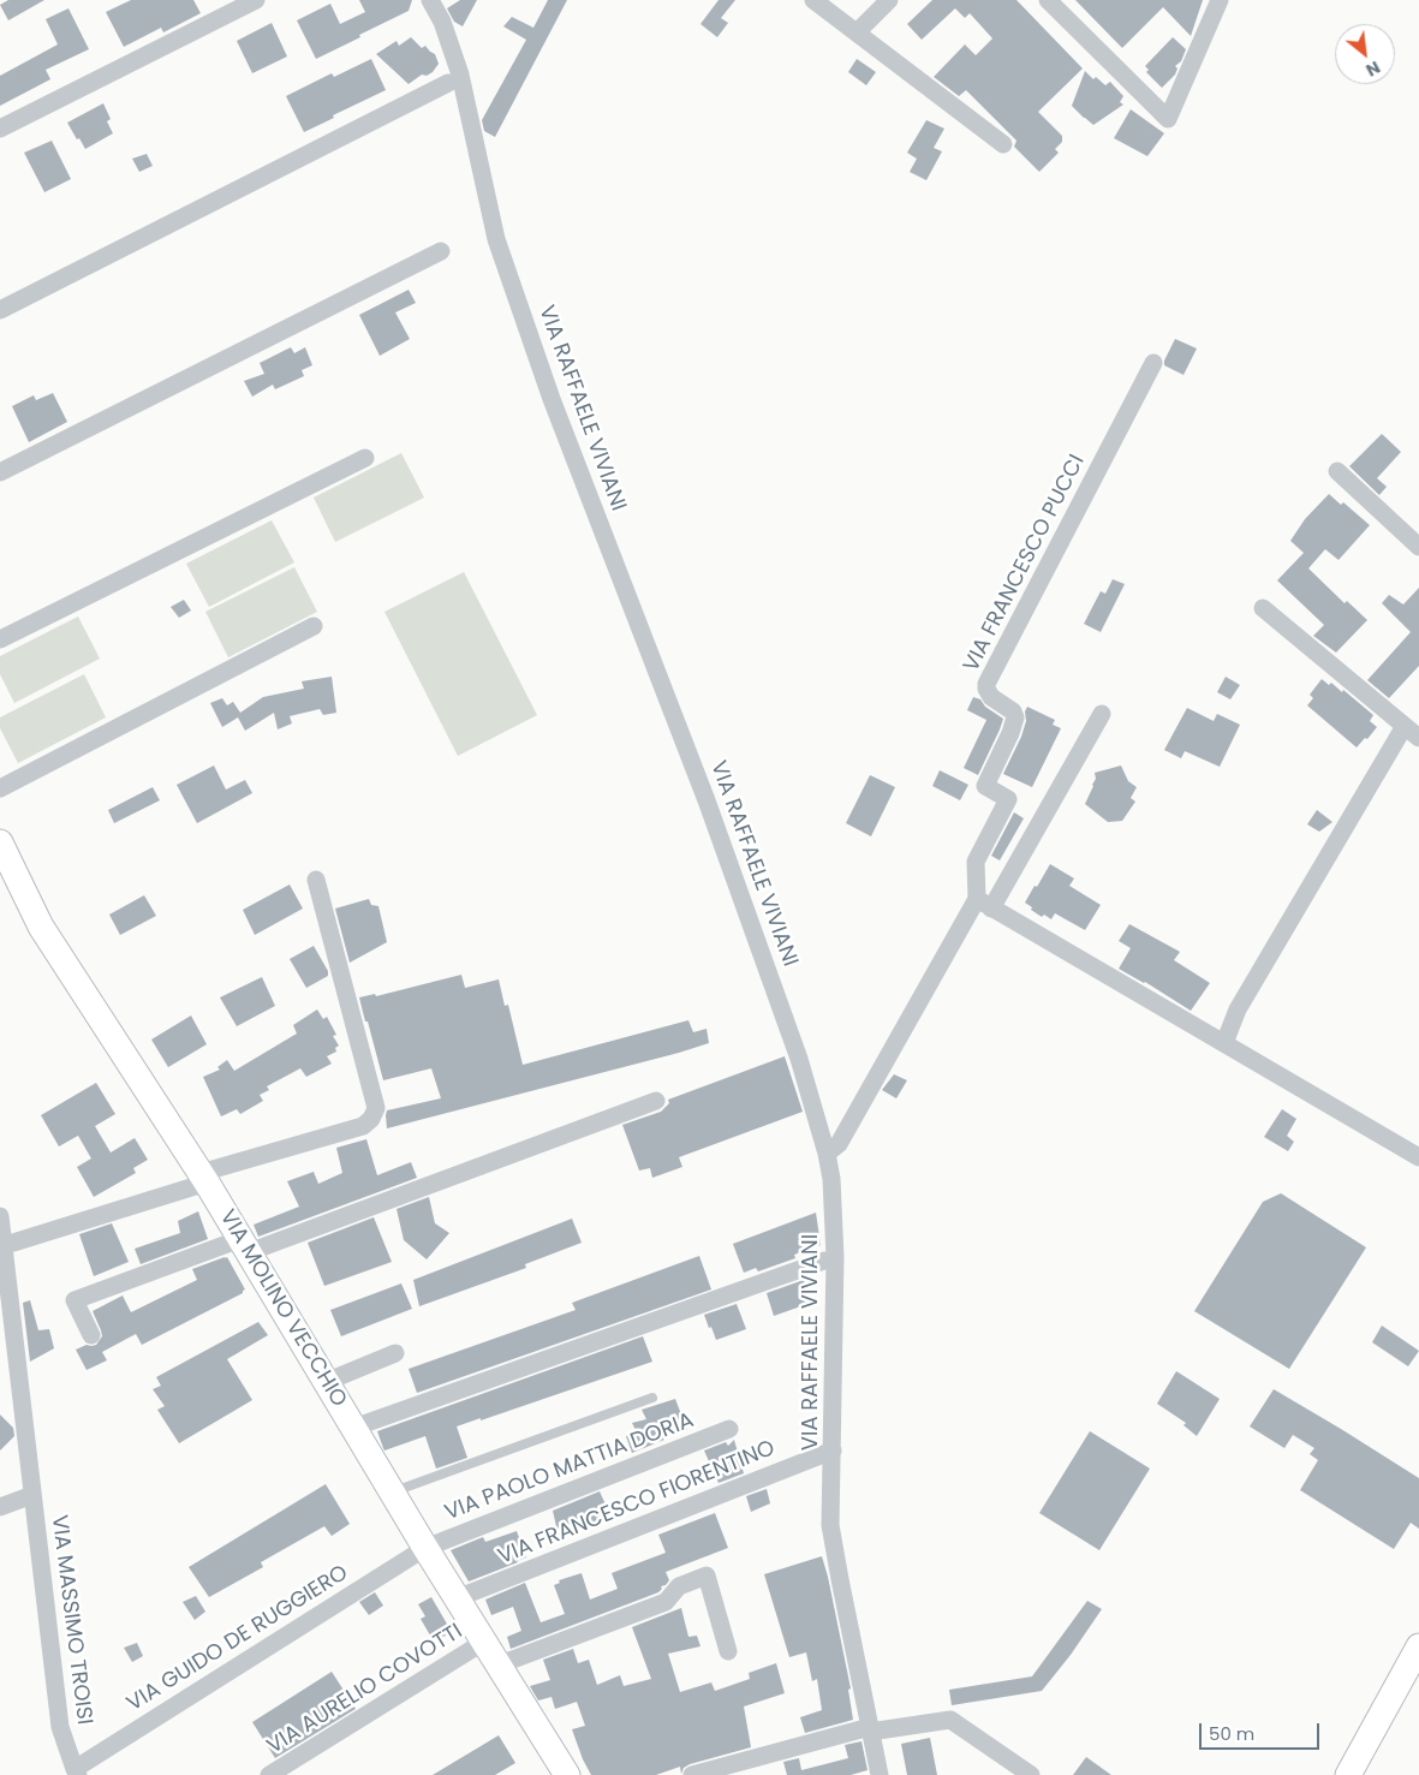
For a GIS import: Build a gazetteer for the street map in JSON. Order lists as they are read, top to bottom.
{
  "streets": {
    "street": [
      "VIA RAFFAELE VIVIANI",
      "VIA FRANCESCO PUCCI",
      "VIA MOLINO VECCHIO",
      "VIA PAOLO MATTIA DORIA",
      "VIA FRANCESCO FIORENTINO",
      "VIA MASSIMO TROISI",
      "VIA GUIDO DE RUGGIERO",
      "VIA AURELIO COVOTTI"
    ]
  },
  "crossings": [
    ["VIA RAFFAELE VIVIANI", "VIA FRANCESCO FIORENTINO"],
    ["VIA MOLINO VECCHIO", "VIA PAOLO MATTIA DORIA"],
    ["VIA MOLINO VECCHIO", "VIA FRANCESCO FIORENTINO"],
    ["VIA MOLINO VECCHIO", "VIA GUIDO DE RUGGIERO"],
    ["VIA MOLINO VECCHIO", "VIA AURELIO COVOTTI"],
    ["VIA PAOLO MATTIA DORIA", "VIA GUIDO DE RUGGIERO"],
    ["VIA MASSIMO TROISI", "VIA GUIDO DE RUGGIERO"]
  ],
  "scale_bar": "50 m",
  "north": "bottom right"
}
